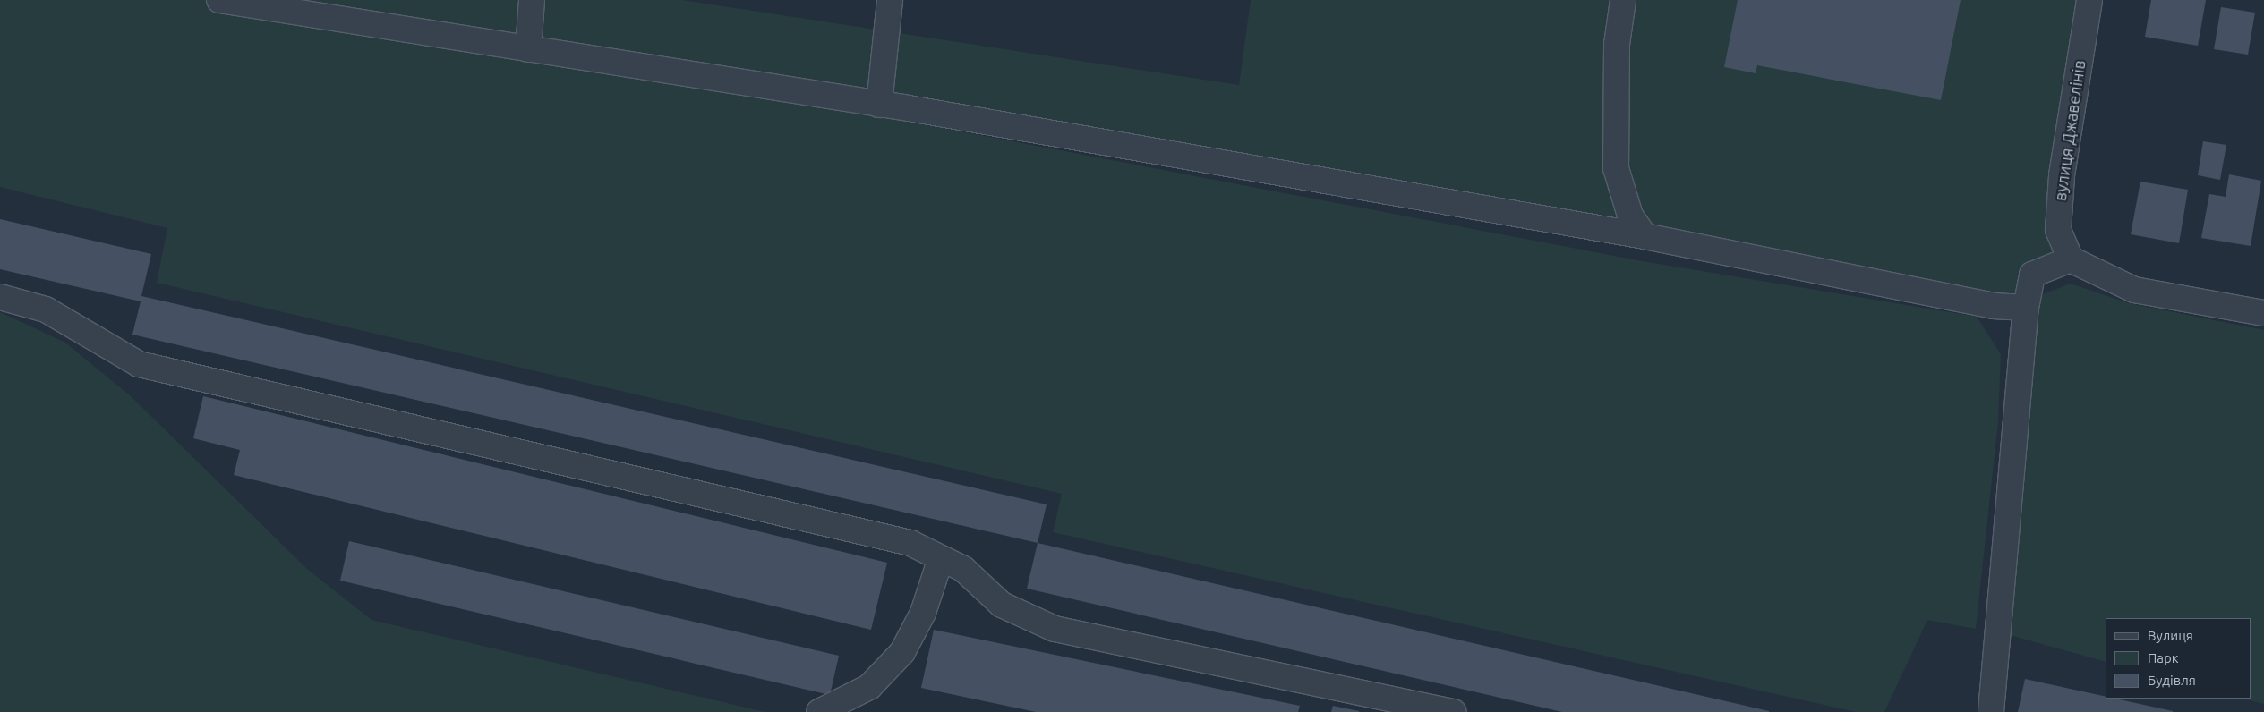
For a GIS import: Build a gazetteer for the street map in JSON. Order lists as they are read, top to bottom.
{
  "streets": {
    "street": ["вулиця Джавелінів"]
  },
  "legend": ["Вулиця", "Парк", "Будівля"]
}
